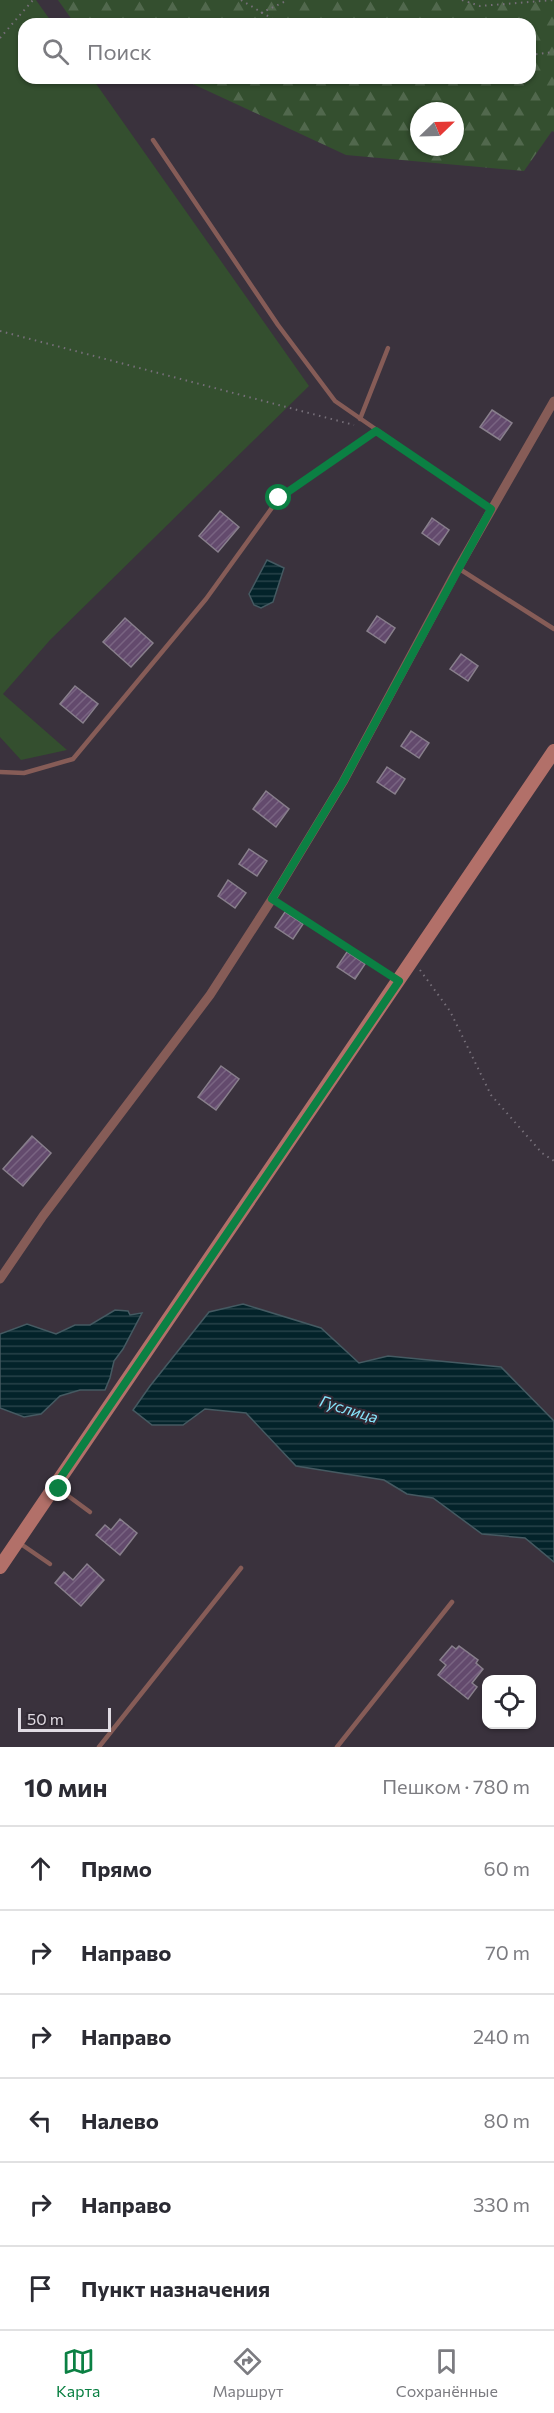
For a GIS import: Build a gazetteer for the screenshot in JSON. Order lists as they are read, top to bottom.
{
  "water": ["Гуслица"],
  "scale_bar": "50 m",
  "north": "top right",
  "page": {
    "search": "Поиск",
    "scale": "50 m",
    "heading": ["10 мин", "Пешком · 780 m"],
    "list": [
      ["Прямо", "60 m"],
      ["Направо", "70 m"],
      ["Направо", "240 m"],
      ["Налево", "80 m"],
      ["Направо", "330 m"],
      "Пункт назначения"
    ],
    "nav": ["Карта", "Маршрут", "Сохранённые"]
  }
}
